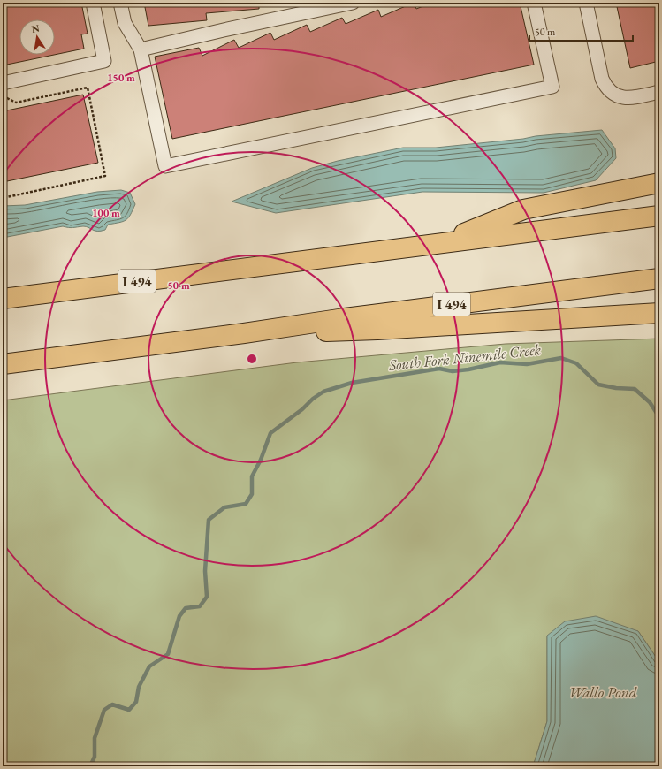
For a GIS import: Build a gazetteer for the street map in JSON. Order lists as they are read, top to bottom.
{
  "streets": {
    "highway": ["I 494"]
  },
  "water": ["South Fork Ninemile Creek", "Wallo Pond"],
  "scale_bar": "50 m",
  "north": "top",
  "rings": ["150 m", "100 m", "50 m"]
}
